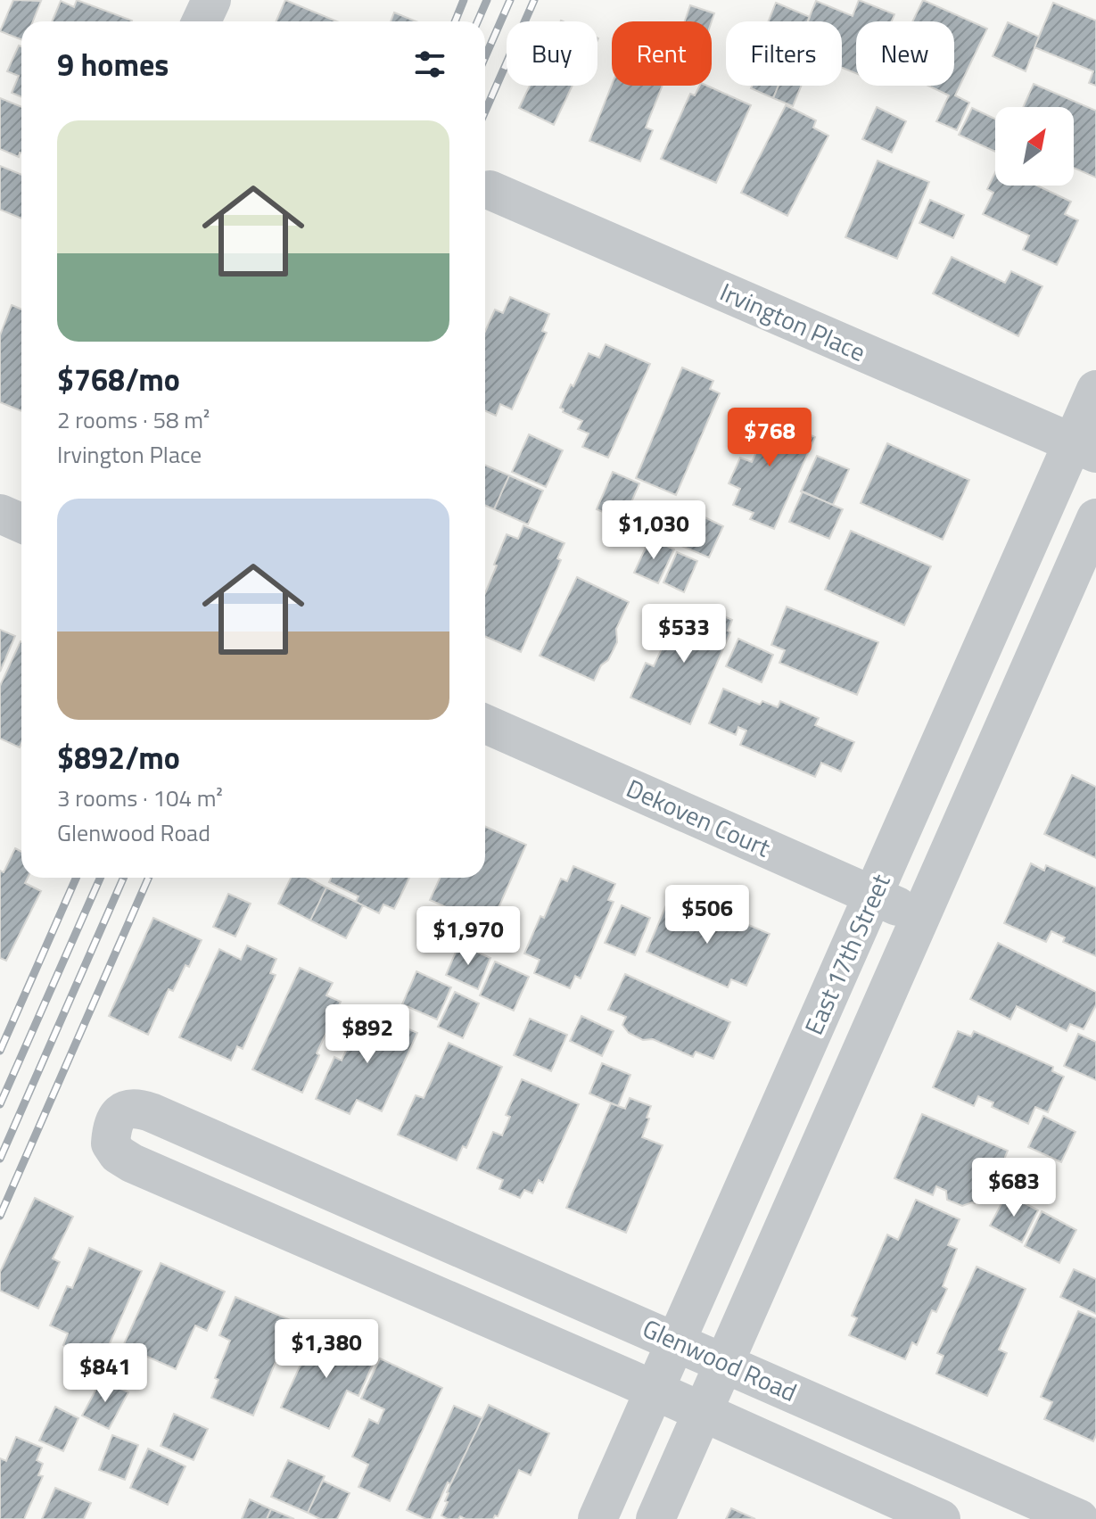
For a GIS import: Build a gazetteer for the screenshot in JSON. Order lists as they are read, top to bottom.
{
  "streets": {
    "street": [
      "Irvington Place",
      "Dekoven Court",
      "East 17th Street",
      "Glenwood Road"
    ]
  },
  "crossings": [
    ["Irvington Place", "East 17th Street"],
    ["Dekoven Court", "East 17th Street"],
    ["East 17th Street", "Glenwood Road"]
  ],
  "north": "top right",
  "page": {
    "chip": [
      "Buy",
      "Rent",
      "Filters",
      "New"
    ],
    "heading": "9 homes",
    "list": [
      {
        "name": "$768/mo",
        "note": "2 rooms · 58 m² · Irvington Place"
      },
      {
        "name": "$892/mo",
        "note": "3 rooms · 104 m² · Glenwood Road"
      }
    ],
    "price": [
      "$768",
      "$1,030",
      "$533",
      "$506",
      "$1,970",
      "$892",
      "$683",
      "$1,380",
      "$841"
    ]
  }
}
